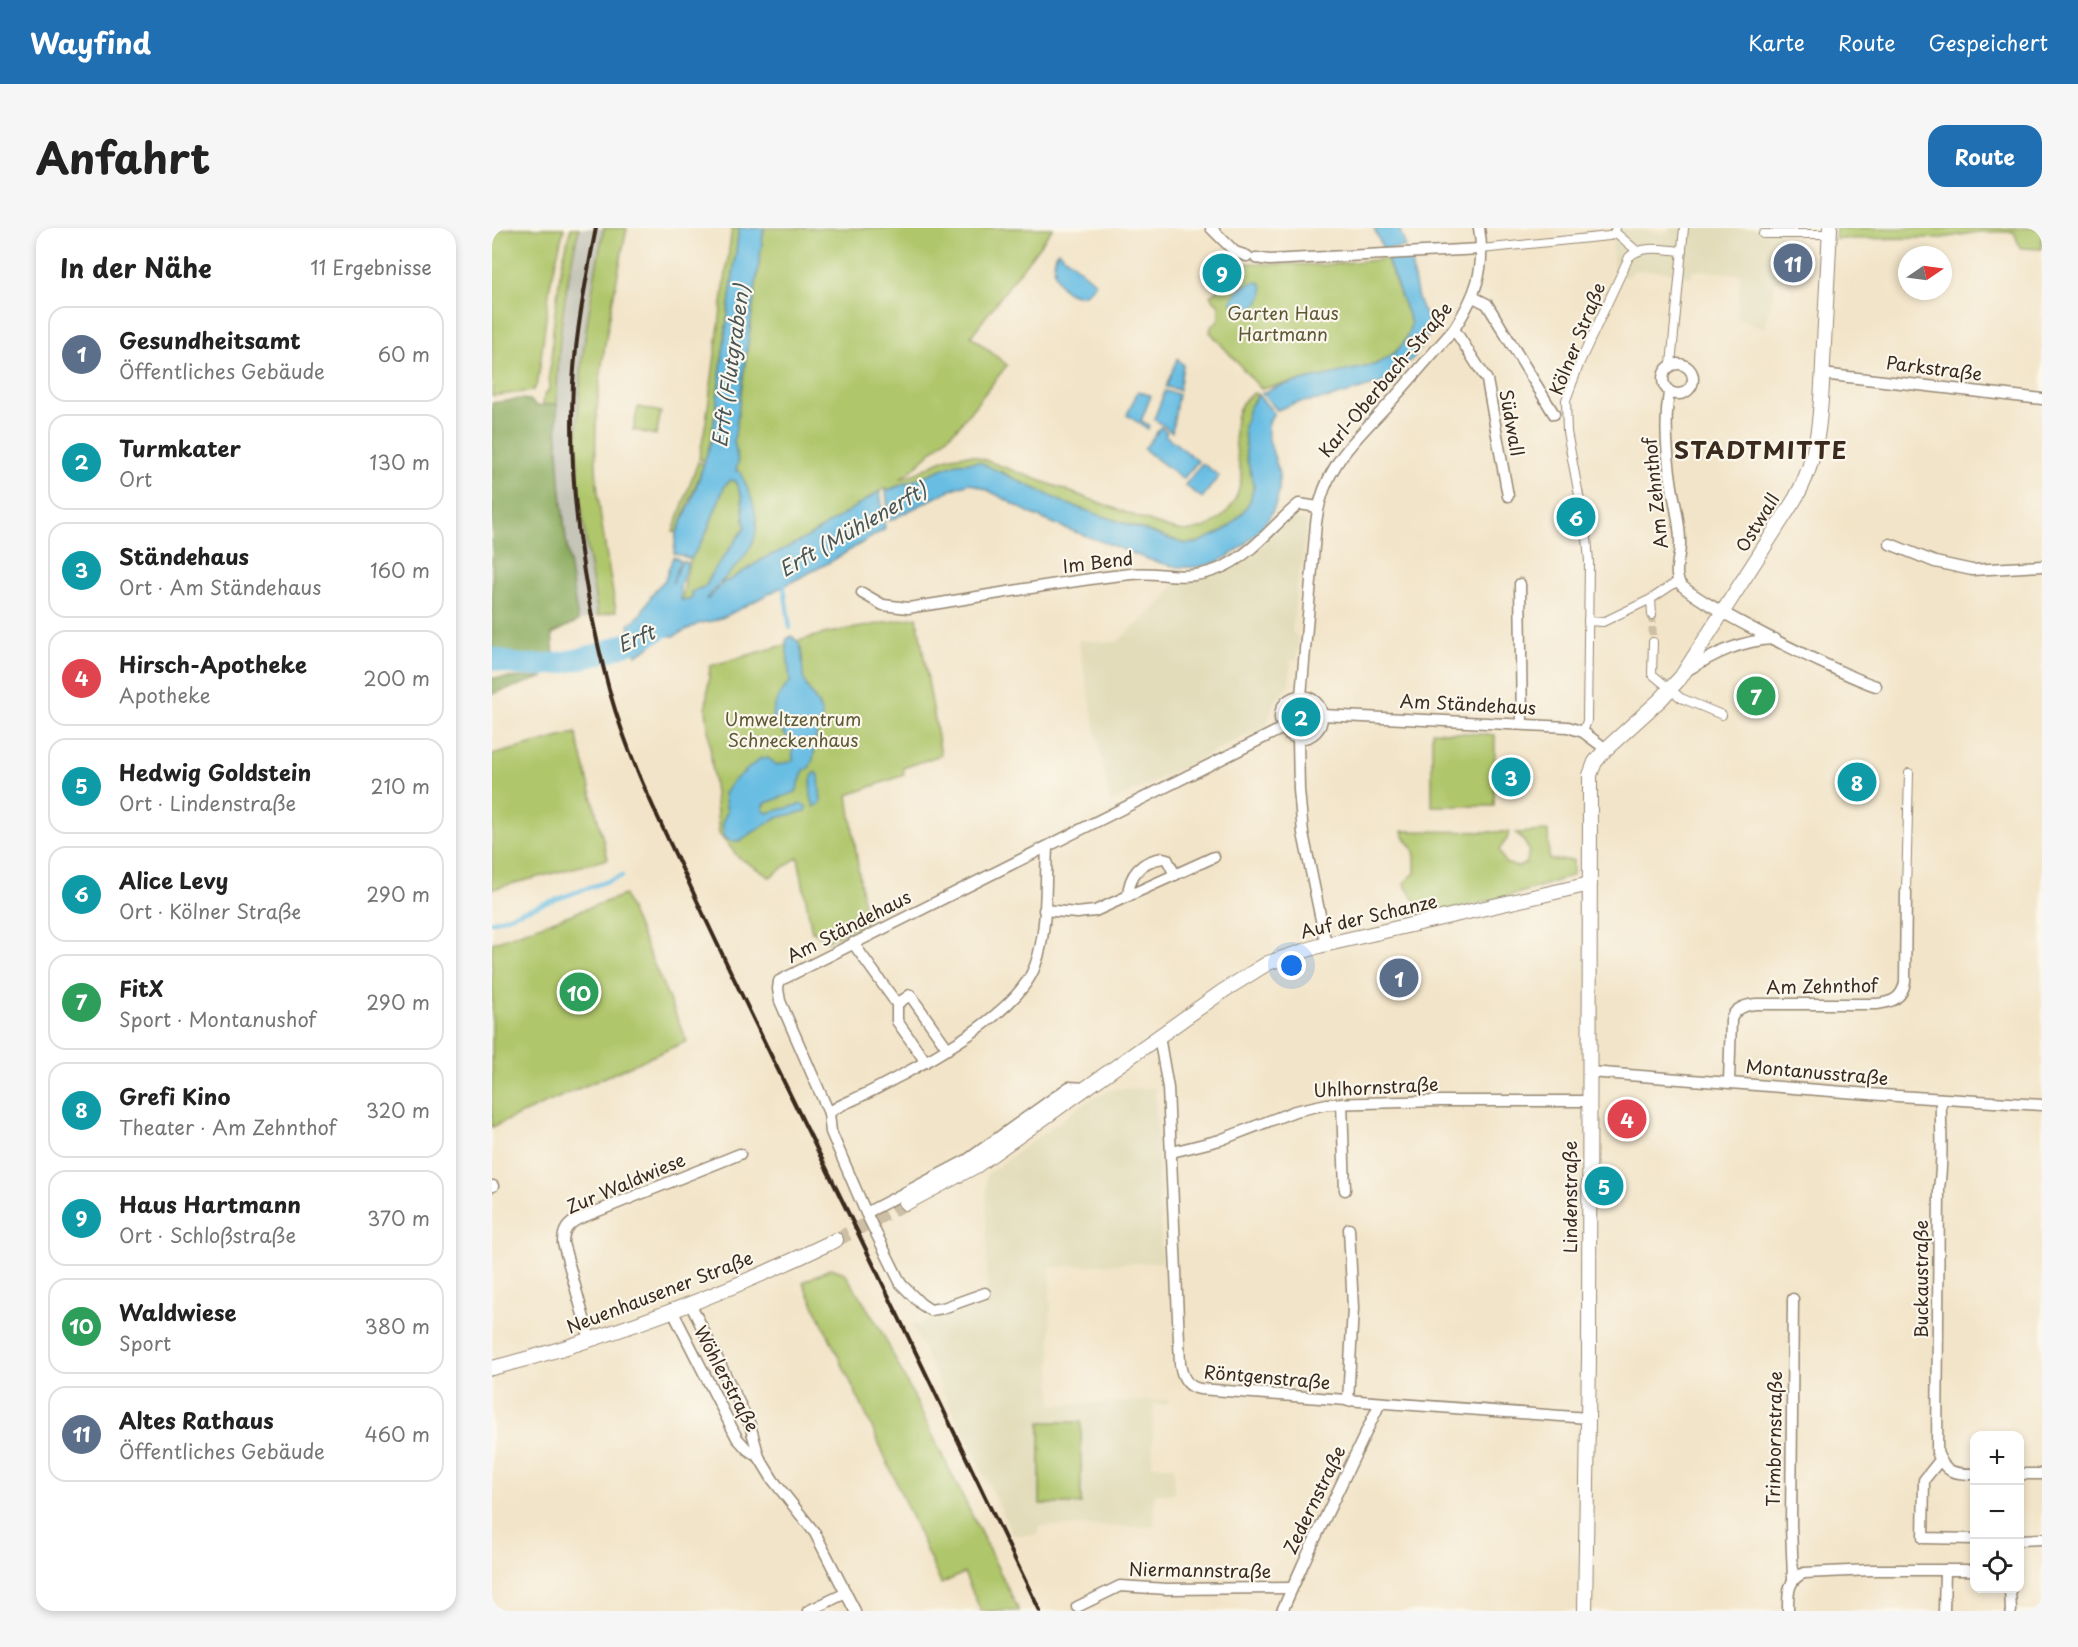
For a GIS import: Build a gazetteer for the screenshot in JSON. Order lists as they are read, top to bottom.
{
  "streets": {
    "main road": [
      "Ostwall",
      "Auf der Schanze",
      "Lindenstraße",
      "Neuenhausener Straße"
    ],
    "street": [
      "Kölner Straße",
      "Parkstraße",
      "Karl-Oberbach-Straße",
      "Südwall",
      "Am Zehnthof",
      "Im Bend",
      "Am Ständehaus",
      "Montanusstraße",
      "Uhlhornstraße",
      "Zur Waldwiese",
      "Buckaustraße",
      "Röntgenstraße",
      "Wöhlerstraße",
      "Trimbornstraße",
      "Zedernstraße",
      "Niermannstraße"
    ]
  },
  "crossings": [
    ["Kölner Straße", "Am Ständehaus"],
    ["Parkstraße", "Ostwall"],
    ["Karl-Oberbach-Straße", "Südwall"],
    ["Karl-Oberbach-Straße", "Im Bend"],
    ["Karl-Oberbach-Straße", "Am Ständehaus"],
    ["Am Zehnthof", "Montanusstraße"],
    ["Ostwall", "Am Ständehaus"],
    ["Ostwall", "Lindenstraße"],
    ["Am Ständehaus", "Auf der Schanze"],
    ["Auf der Schanze", "Lindenstraße"],
    ["Auf der Schanze", "Röntgenstraße"],
    ["Montanusstraße", "Lindenstraße"],
    ["Montanusstraße", "Buckaustraße"],
    ["Uhlhornstraße", "Lindenstraße"],
    ["Uhlhornstraße", "Röntgenstraße"],
    ["Zur Waldwiese", "Neuenhausener Straße"],
    ["Lindenstraße", "Röntgenstraße"],
    ["Neuenhausener Straße", "Wöhlerstraße"],
    ["Röntgenstraße", "Zedernstraße"],
    ["Zedernstraße", "Niermannstraße"]
  ],
  "districts": ["STADTMITTE"],
  "water": ["Erft (Flutgraben)", "Erft (Mühlenerft)", "Erft"],
  "parks": ["Garten Haus Hartmann", "Umweltzentrum Schneckenhaus"],
  "north": "right",
  "page": {
    "header": "Wayfind",
    "nav": ["Karte", "Route", "Gespeichert"],
    "title": "Anfahrt",
    "buttons": "Route",
    "heading": ["In der Nähe", "11 Ergebnisse"],
    "pins": [
      "11",
      "9",
      "6",
      "7",
      "2",
      "3",
      "8",
      "1",
      "10",
      "4",
      "5"
    ],
    "list": [
      {
        "mark": "1",
        "name": "Gesundheitsamt",
        "note": "Öffentliches Gebäude",
        "value": "60 m"
      },
      {
        "mark": "2",
        "name": "Turmkater",
        "note": "Ort",
        "value": "130 m"
      },
      {
        "mark": "3",
        "name": "Ständehaus",
        "note": "Ort · Am Ständehaus",
        "value": "160 m"
      },
      {
        "mark": "4",
        "name": "Hirsch-Apotheke",
        "note": "Apotheke",
        "value": "200 m"
      },
      {
        "mark": "5",
        "name": "Hedwig Goldstein",
        "note": "Ort · Lindenstraße",
        "value": "210 m"
      },
      {
        "mark": "6",
        "name": "Alice Levy",
        "note": "Ort · Kölner Straße",
        "value": "290 m"
      },
      {
        "mark": "7",
        "name": "FitX",
        "note": "Sport · Montanushof",
        "value": "290 m"
      },
      {
        "mark": "8",
        "name": "Grefi Kino",
        "note": "Theater · Am Zehnthof",
        "value": "320 m"
      },
      {
        "mark": "9",
        "name": "Haus Hartmann",
        "note": "Ort · Schloßstraße",
        "value": "370 m"
      },
      {
        "mark": "10",
        "name": "Waldwiese",
        "note": "Sport",
        "value": "380 m"
      },
      {
        "mark": "11",
        "name": "Altes Rathaus",
        "note": "Öffentliches Gebäude",
        "value": "460 m"
      }
    ],
    "map_buttons": ["+", "−"]
  }
}
